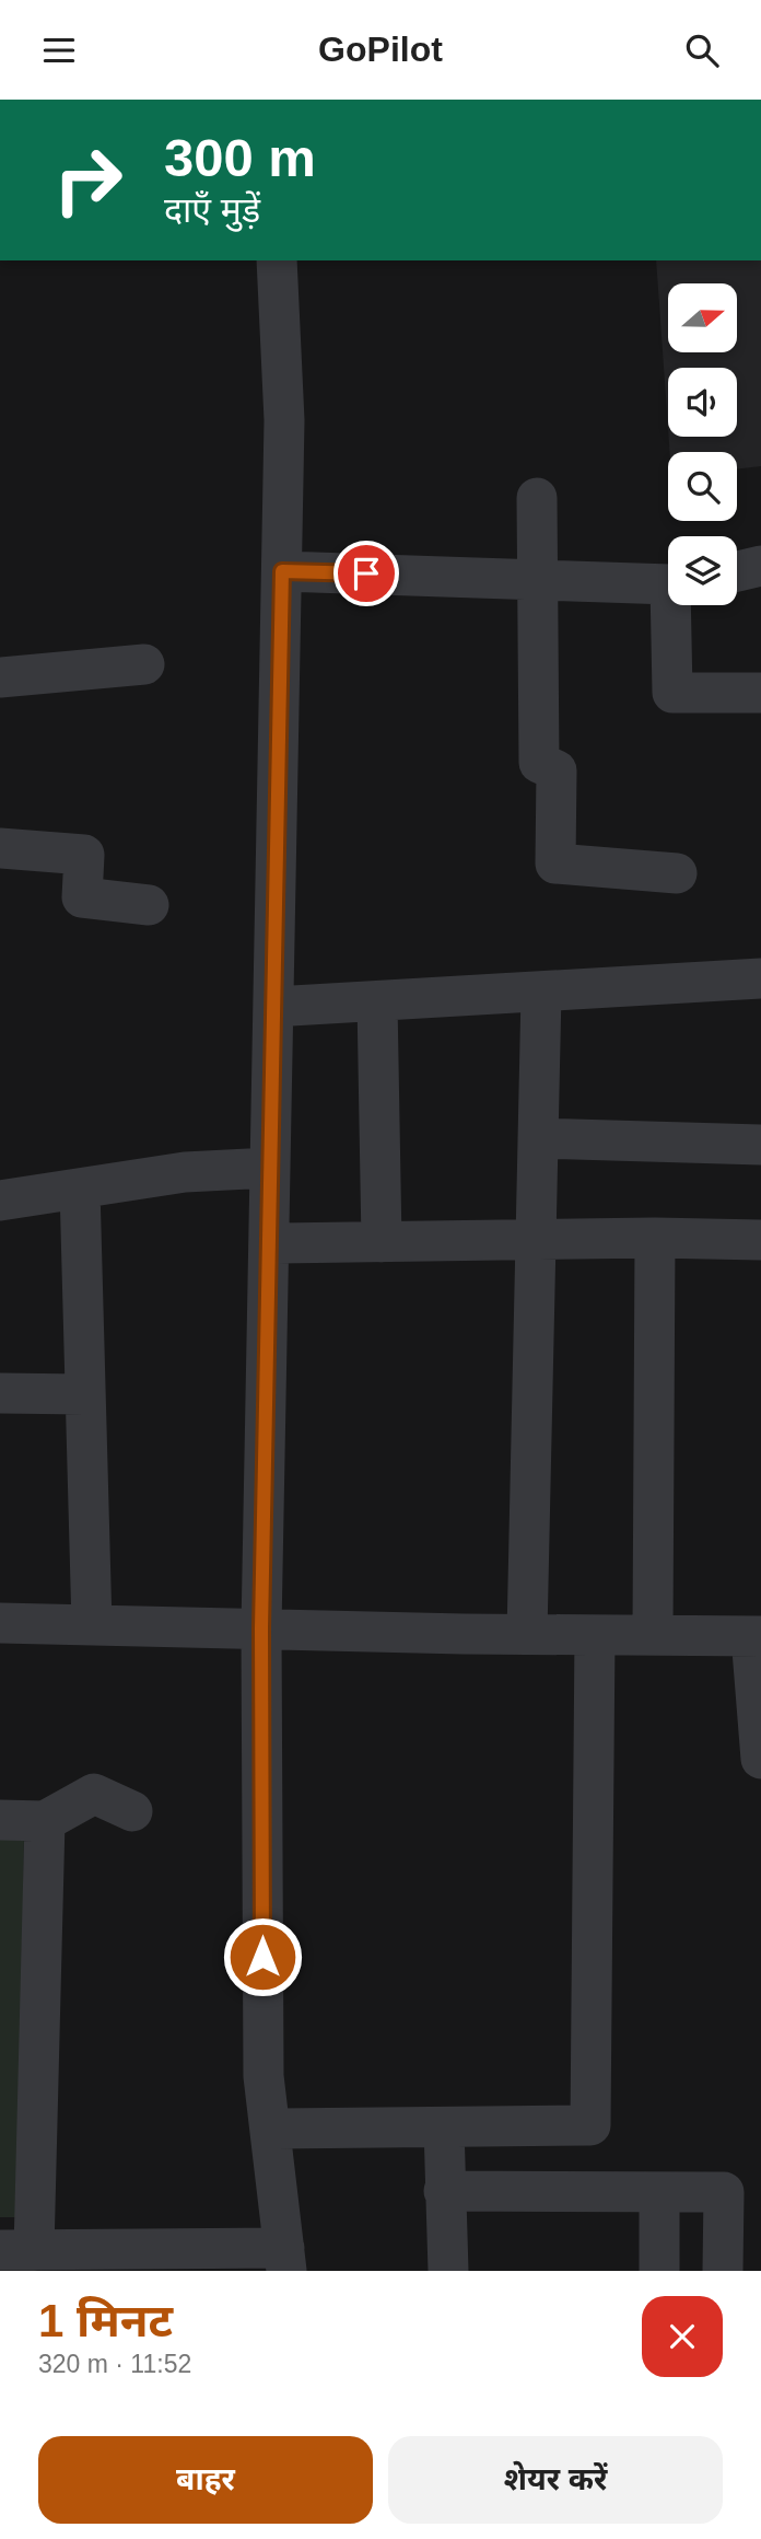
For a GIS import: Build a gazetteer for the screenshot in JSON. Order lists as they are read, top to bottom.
{
  "north": "right",
  "page": {
    "header": "GoPilot",
    "turn": ["300 m", "दाएँ मुड़ें"],
    "heading": ["1 मिनट", "320 m · 11:52"],
    "buttons": ["बाहर", "शेयर करें"]
  }
}
